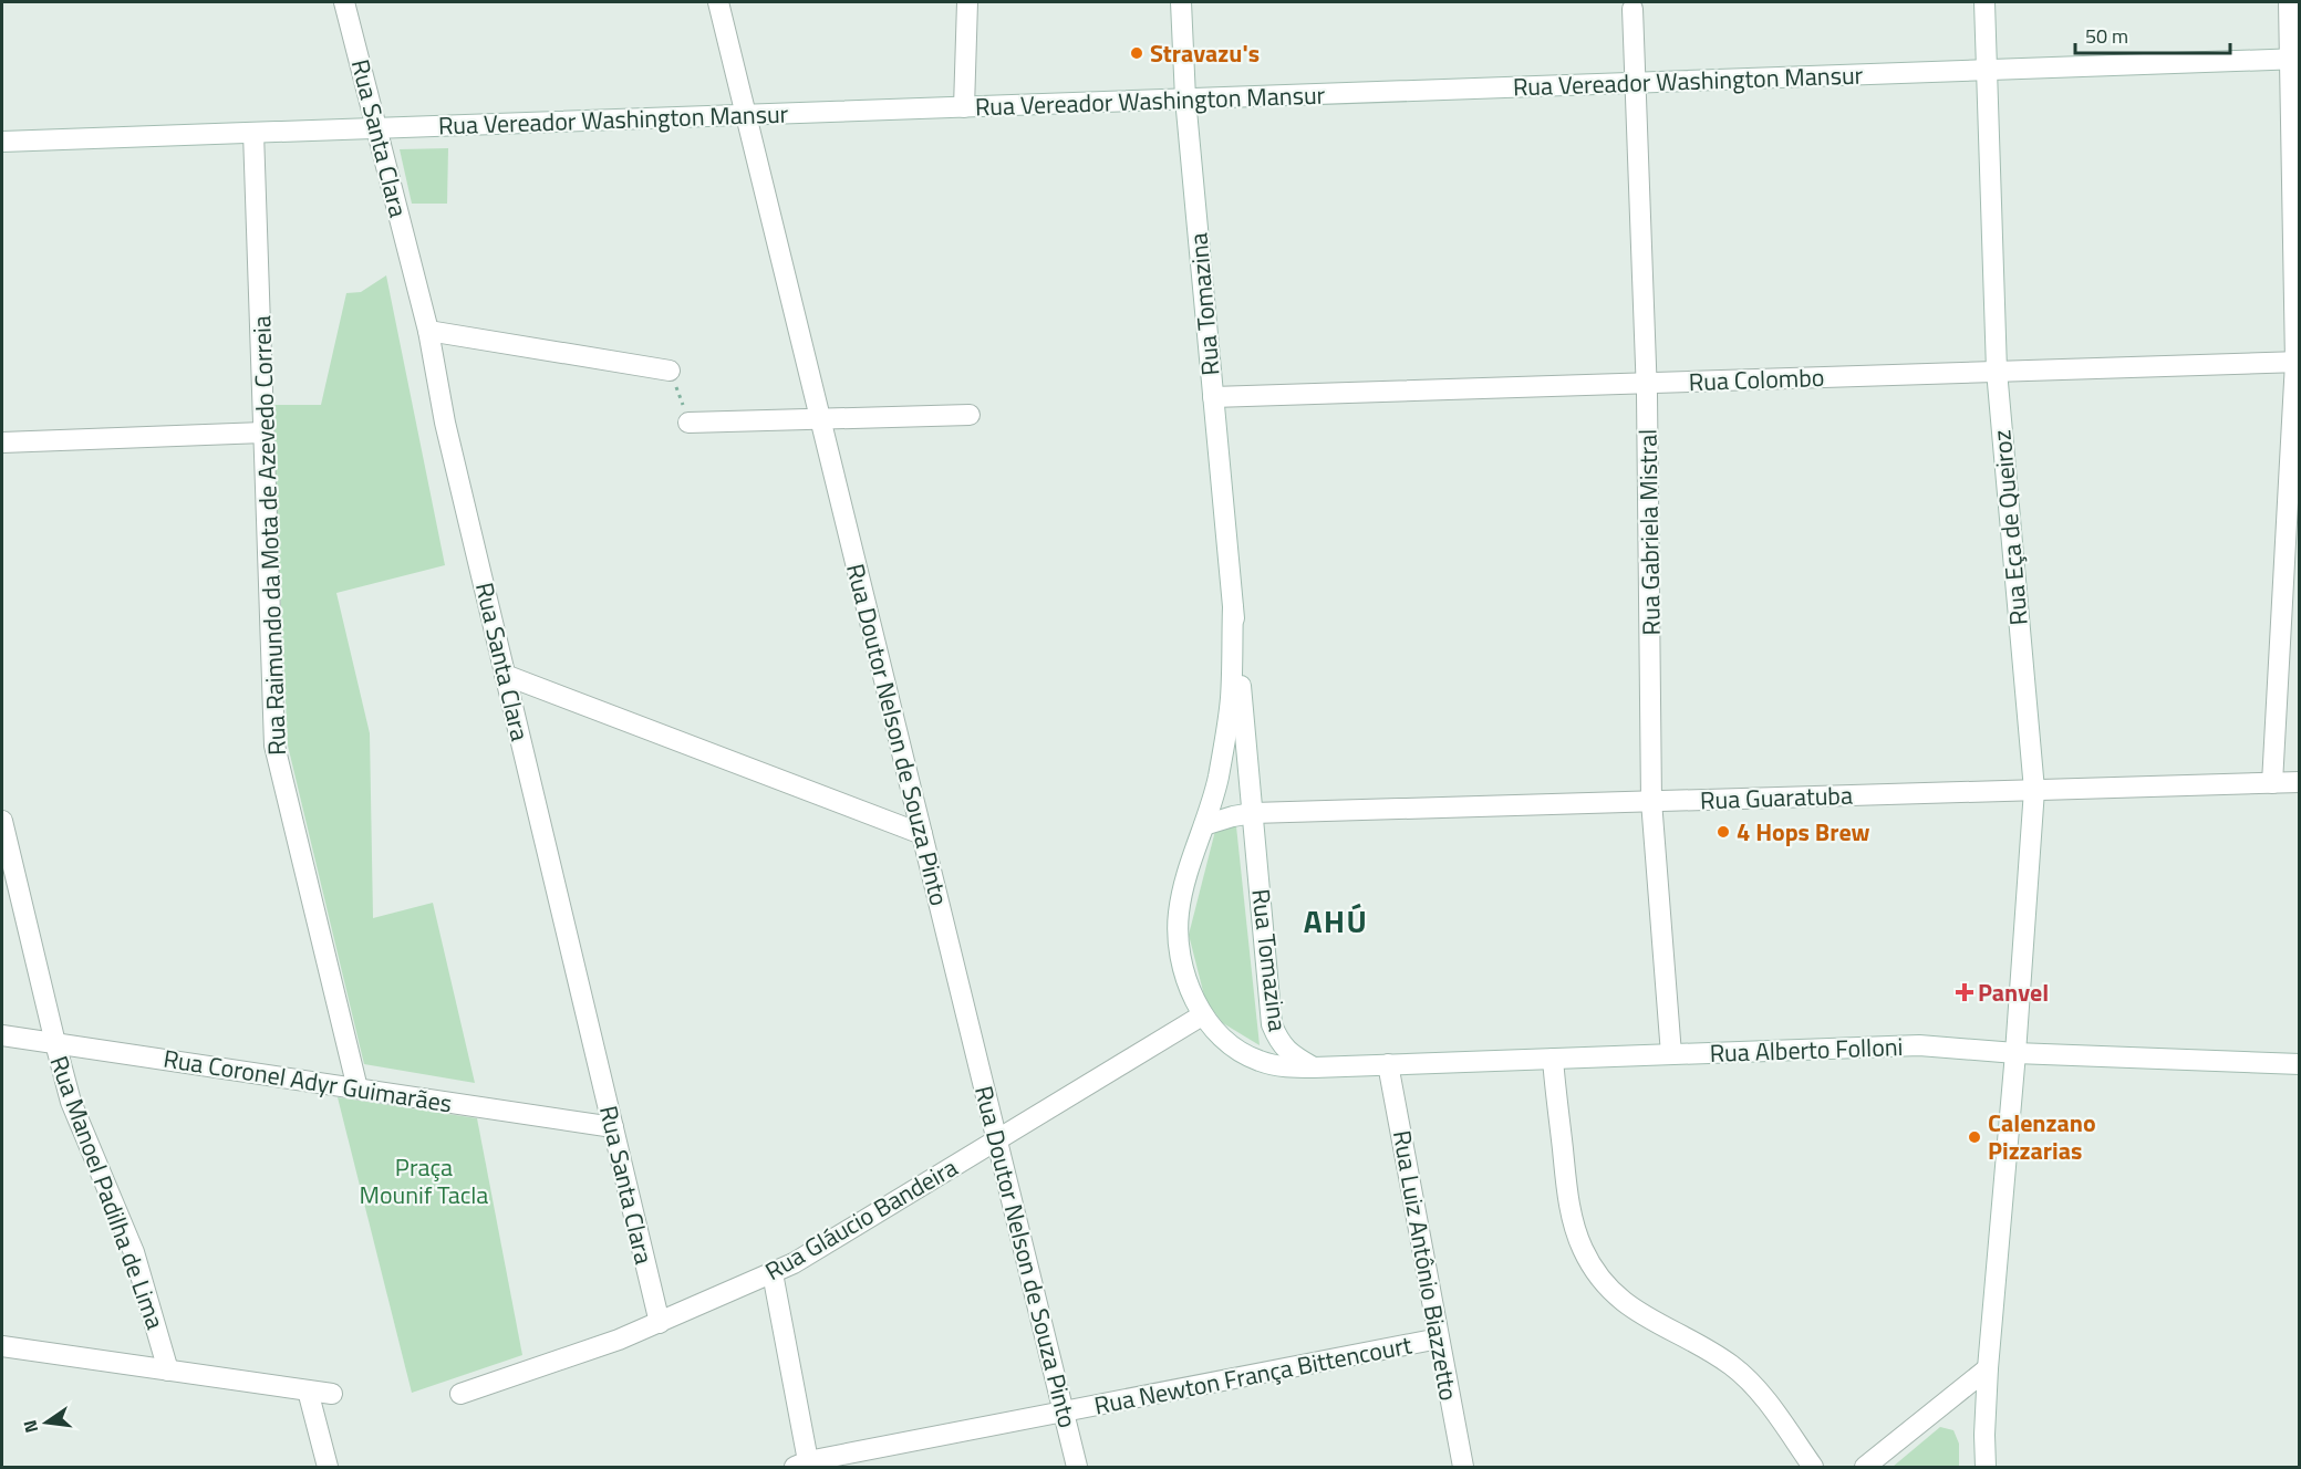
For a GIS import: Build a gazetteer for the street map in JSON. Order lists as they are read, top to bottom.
{
  "streets": {
    "street": [
      "Rua Vereador Washington Mansur",
      "Rua Santa Clara",
      "Rua Tomazina",
      "Rua Colombo",
      "Rua Eça de Queiroz",
      "Rua Gabriela Mistral",
      "Rua Raimundo da Mota de Azevedo Correia",
      "Rua Doutor Nelson de Souza Pinto",
      "Rua Guaratuba",
      "Rua Alberto Folloni",
      "Rua Coronel Adyr Guimarães",
      "Rua Manoel Padilha de Lima",
      "Rua Gláucio Bandeira",
      "Rua Luiz Antônio Biazzetto",
      "Rua Newton França Bittencourt"
    ]
  },
  "crossings": [
    ["Rua Vereador Washington Mansur", "Rua Santa Clara"],
    ["Rua Vereador Washington Mansur", "Rua Tomazina"],
    ["Rua Vereador Washington Mansur", "Rua Eça de Queiroz"],
    ["Rua Vereador Washington Mansur", "Rua Gabriela Mistral"],
    ["Rua Vereador Washington Mansur", "Rua Raimundo da Mota de Azevedo Correia"],
    ["Rua Vereador Washington Mansur", "Rua Doutor Nelson de Souza Pinto"],
    ["Rua Santa Clara", "Rua Coronel Adyr Guimarães"],
    ["Rua Santa Clara", "Rua Gláucio Bandeira"],
    ["Rua Tomazina", "Rua Colombo"],
    ["Rua Tomazina", "Rua Guaratuba"],
    ["Rua Tomazina", "Rua Alberto Folloni"],
    ["Rua Tomazina", "Rua Gláucio Bandeira"],
    ["Rua Colombo", "Rua Eça de Queiroz"],
    ["Rua Colombo", "Rua Gabriela Mistral"],
    ["Rua Eça de Queiroz", "Rua Guaratuba"],
    ["Rua Eça de Queiroz", "Rua Alberto Folloni"],
    ["Rua Gabriela Mistral", "Rua Guaratuba"],
    ["Rua Gabriela Mistral", "Rua Alberto Folloni"],
    ["Rua Raimundo da Mota de Azevedo Correia", "Rua Coronel Adyr Guimarães"],
    ["Rua Doutor Nelson de Souza Pinto", "Rua Gláucio Bandeira"],
    ["Rua Doutor Nelson de Souza Pinto", "Rua Newton França Bittencourt"],
    ["Rua Alberto Folloni", "Rua Luiz Antônio Biazzetto"],
    ["Rua Coronel Adyr Guimarães", "Rua Manoel Padilha de Lima"],
    ["Rua Luiz Antônio Biazzetto", "Rua Newton França Bittencourt"]
  ],
  "districts": ["AHÚ"],
  "parks": ["Praça Mounif Tacla"],
  "places": {
    "other": ["Stravazu's", "4 Hops Brew", "Calenzano Pizzarias"],
    "health": ["Panvel"]
  },
  "scale_bar": "50 m",
  "north": "left"
}
